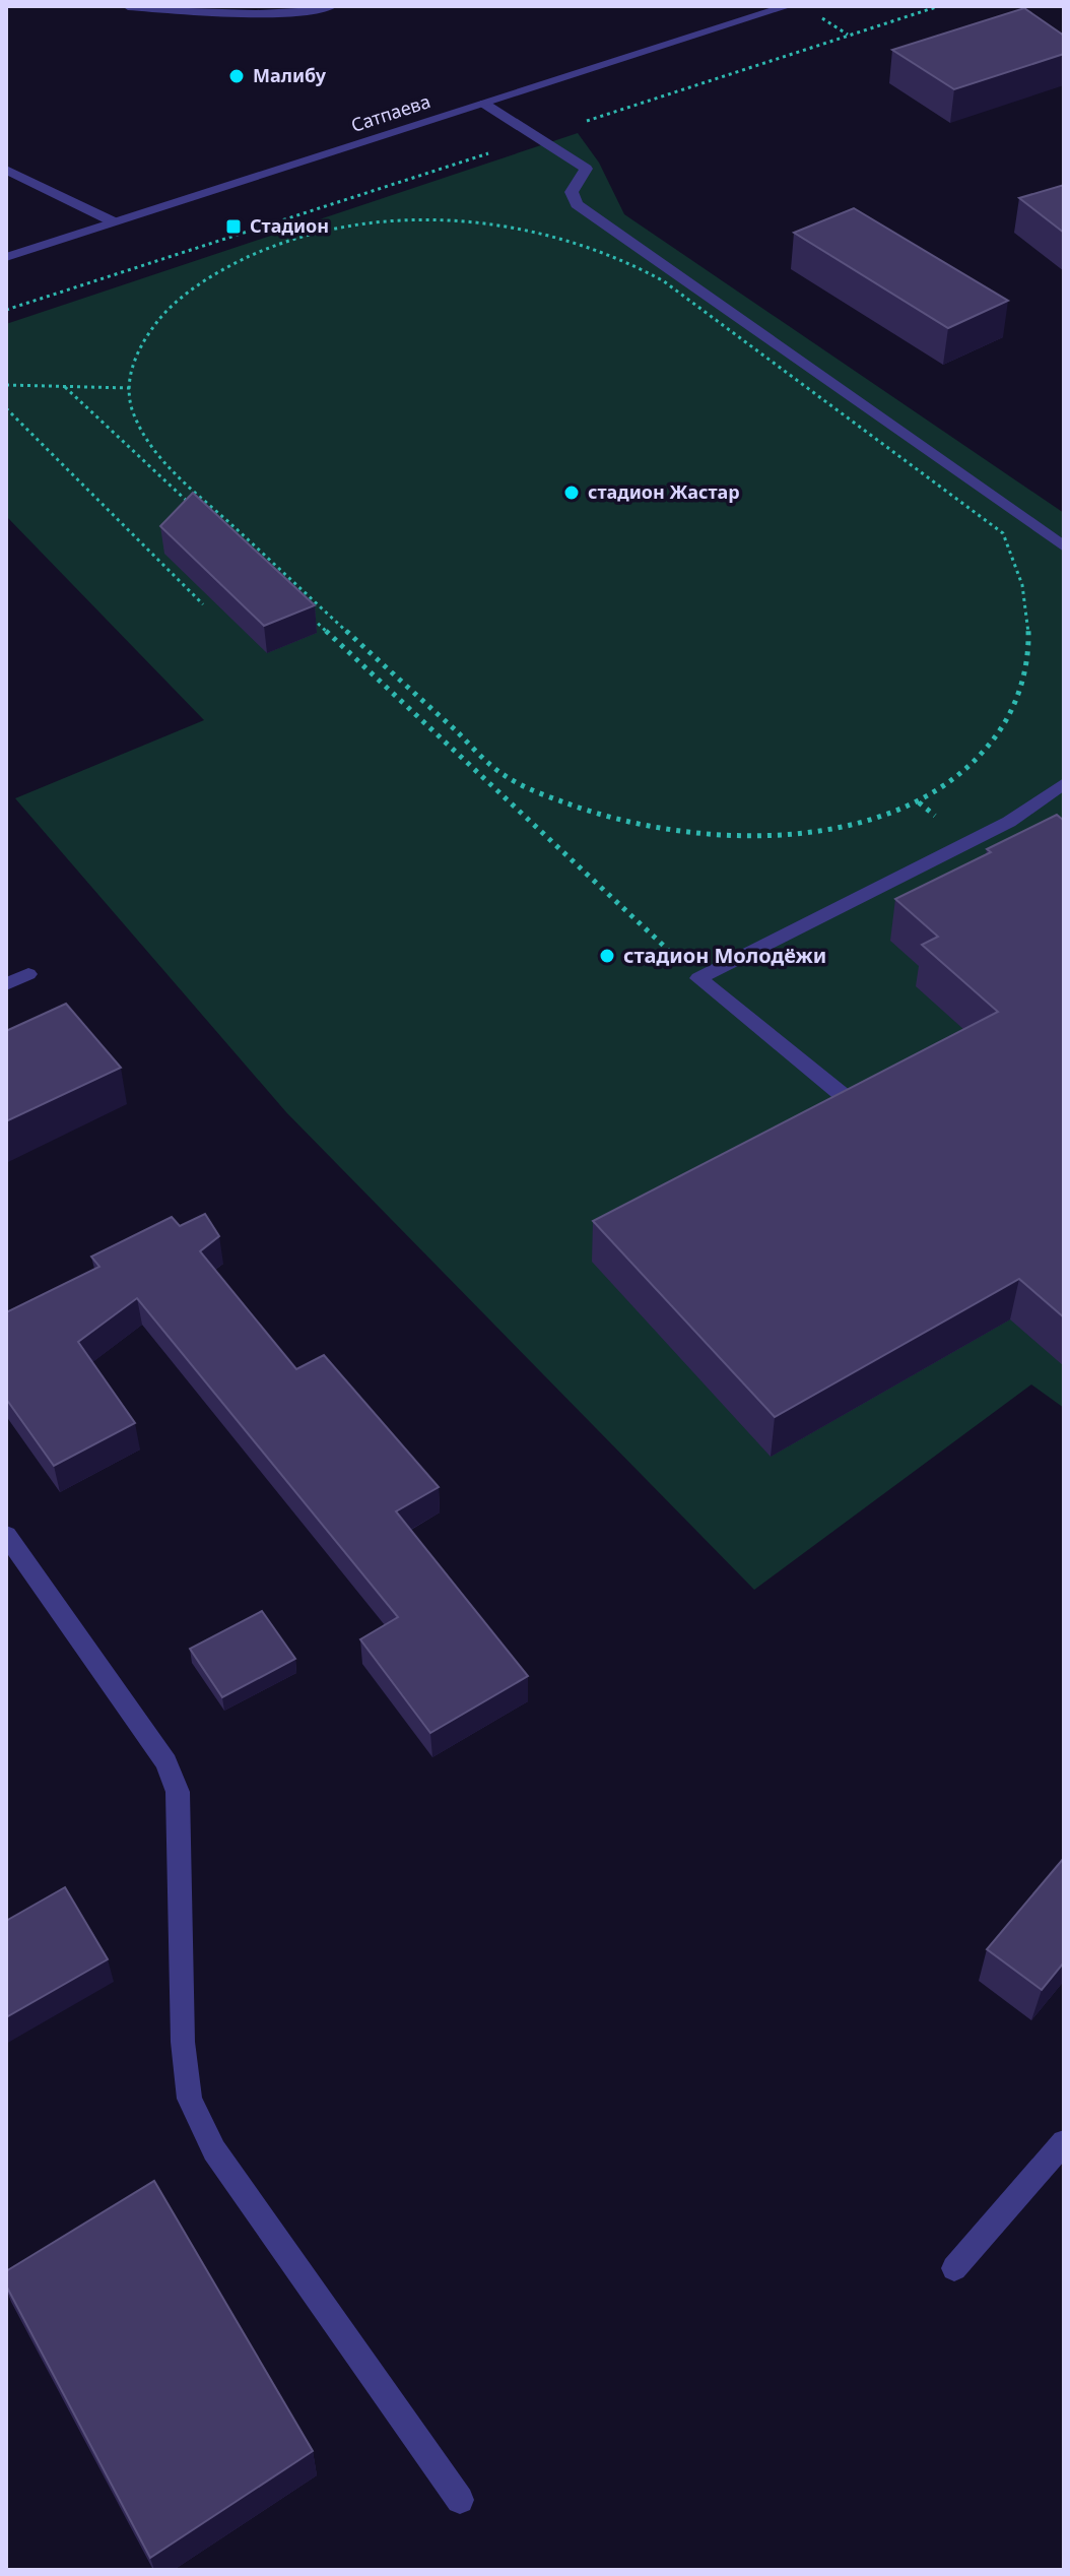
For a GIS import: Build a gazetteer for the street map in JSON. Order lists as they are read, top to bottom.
{
  "streets": {
    "street": ["Сатпаева"]
  },
  "places": {
    "other": ["Малибу", "стадион Жастар", "стадион Молодёжи"],
    "transit": ["Стадион"]
  }
}
